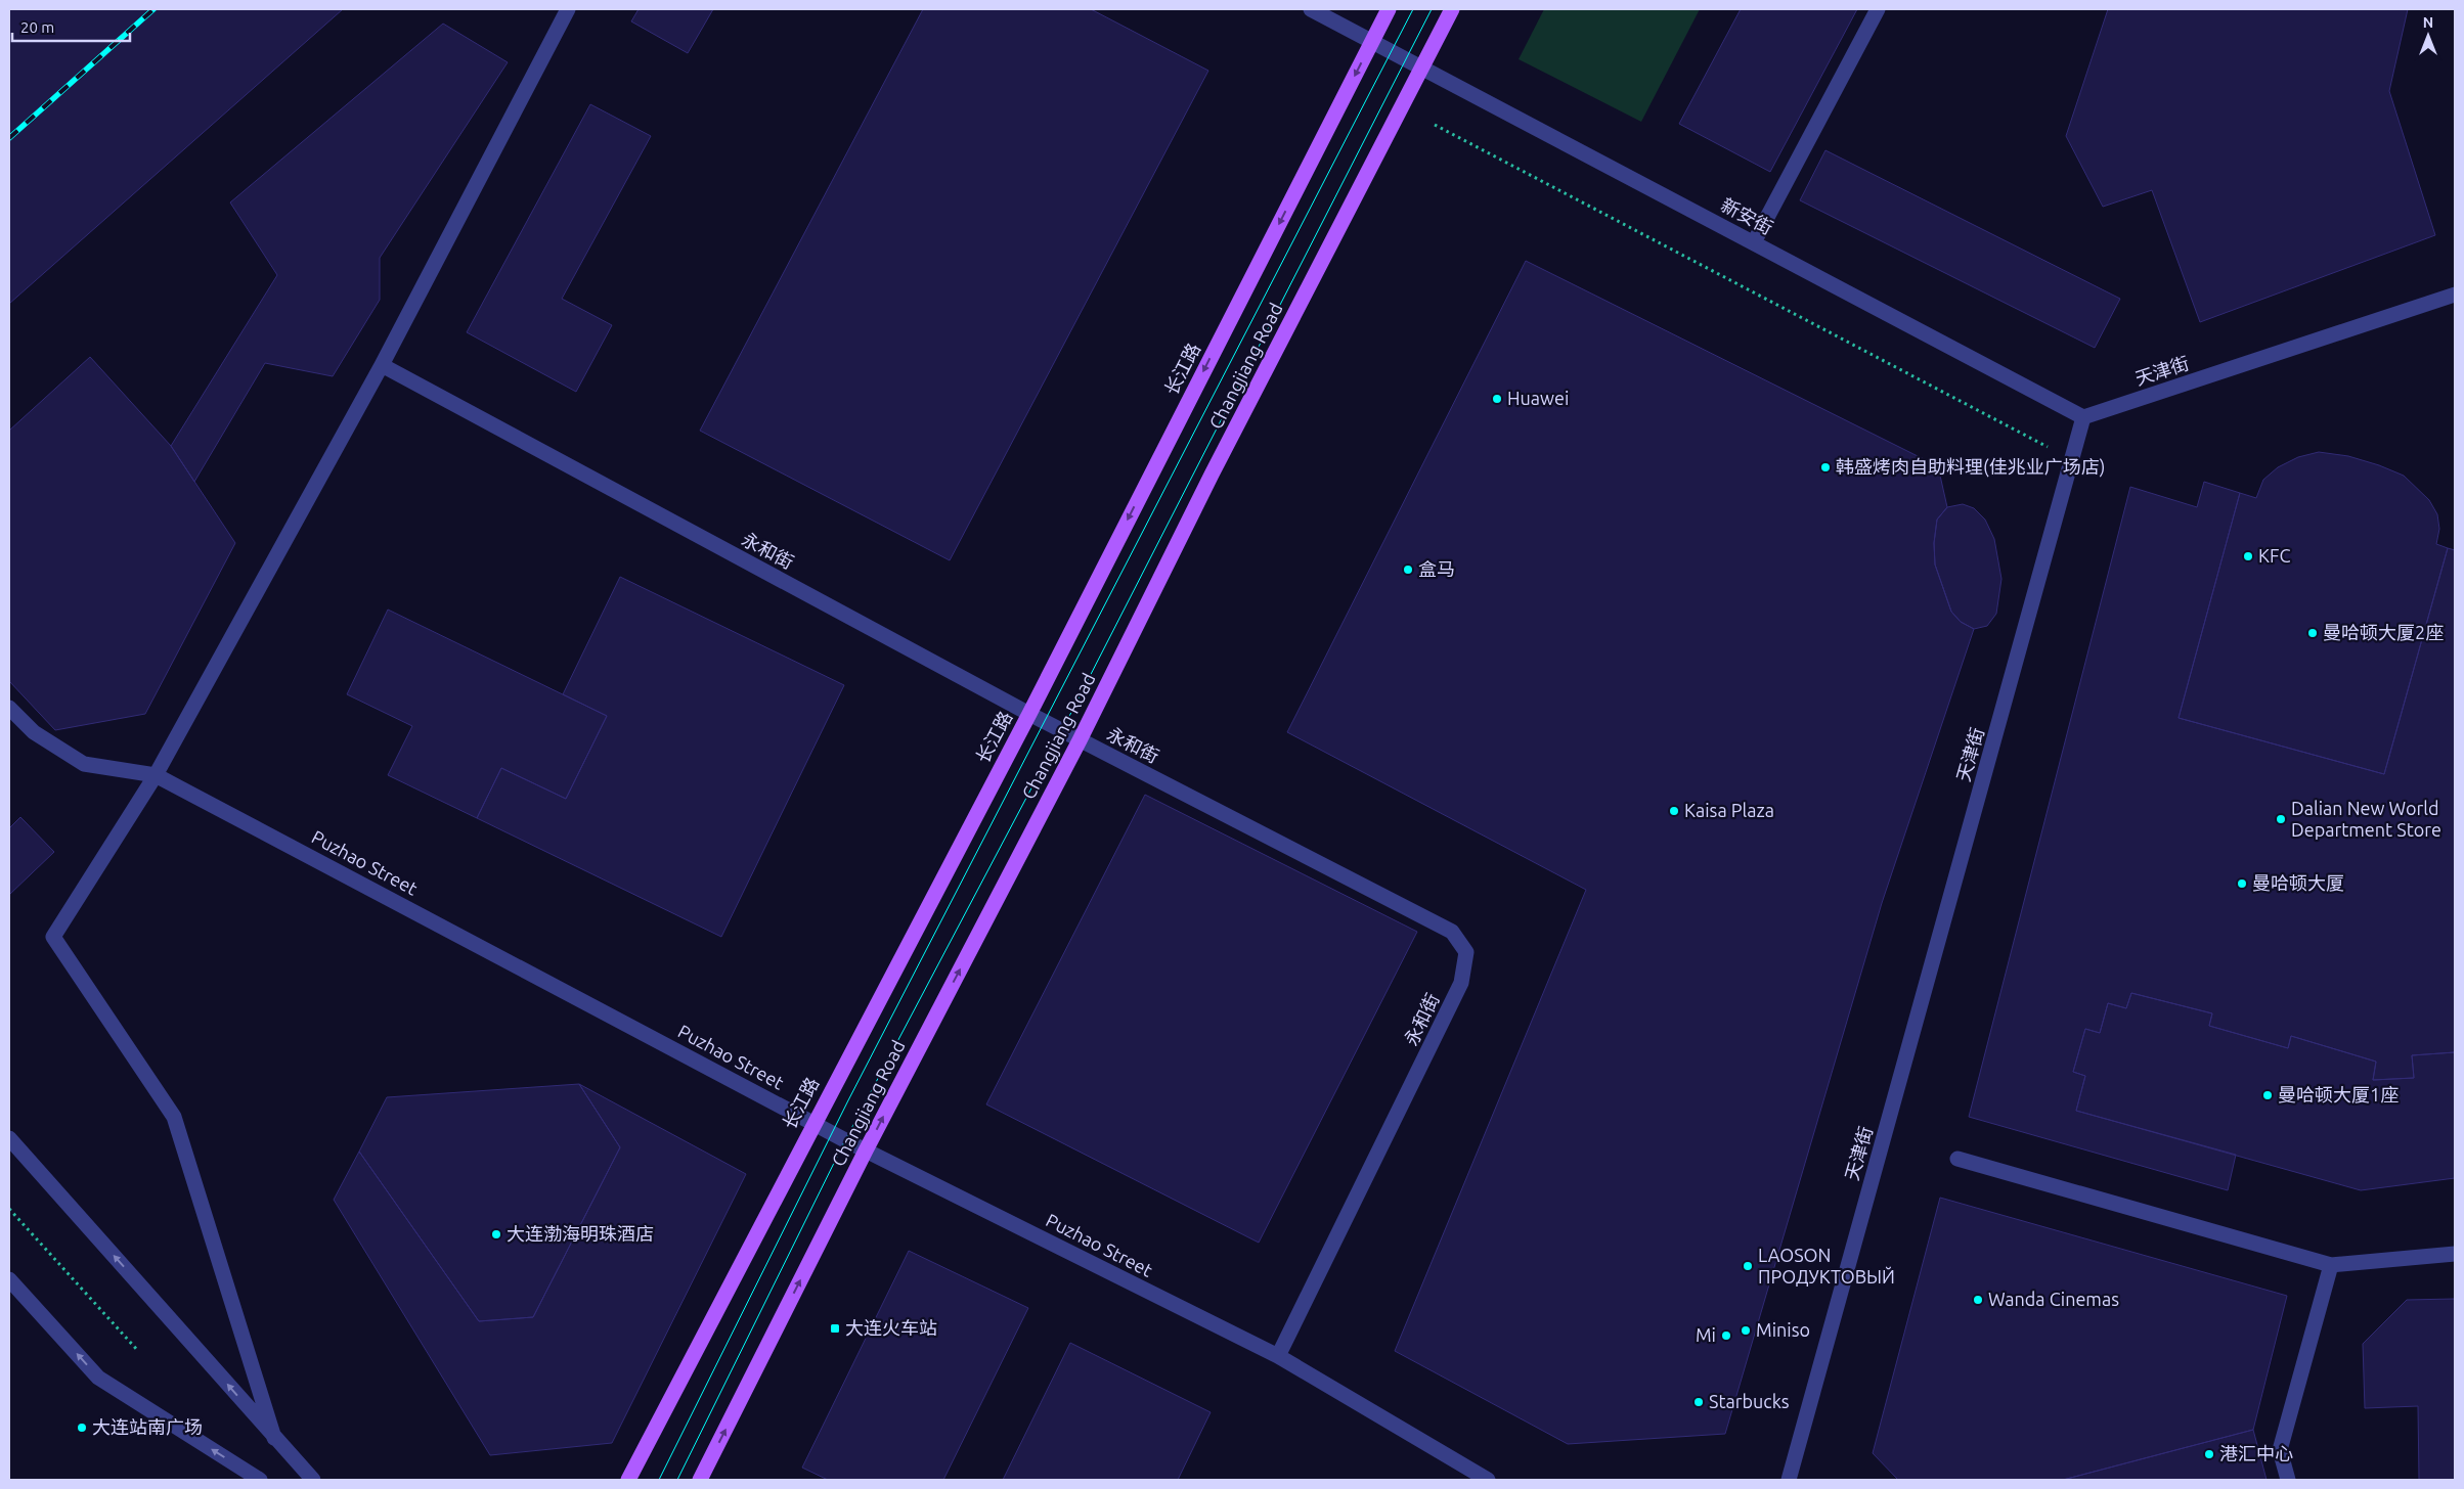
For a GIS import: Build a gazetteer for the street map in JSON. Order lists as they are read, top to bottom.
{
  "streets": {
    "main road": ["Changjiang Road", "长江路"],
    "street": [
      "新安街",
      "天津街",
      "永和街",
      "Puzhao Street"
    ]
  },
  "crossings": [
    ["新安街", "Changjiang Road"],
    ["新安街", "长江路"],
    ["新安街", "天津街"],
    ["Changjiang Road", "永和街"],
    ["Changjiang Road", "Puzhao Street"],
    ["长江路", "永和街"],
    ["长江路", "Puzhao Street"],
    ["永和街", "Puzhao Street"]
  ],
  "one_way": ["Changjiang Road", "长江路"],
  "places": {
    "other": [
      "Huawei",
      "韩盛烤肉自助料理(佳兆业广场店)",
      "KFC",
      "盒马",
      "曼哈顿大厦2座",
      "Kaisa Plaza",
      "Dalian New World Department Store",
      "曼哈顿大厦",
      "曼哈顿大厦1座",
      "大连渤海明珠酒店",
      "LAOSON ПРОДУКТОВЫЙ",
      "Wanda Cinemas",
      "Miniso",
      "Mi",
      "Starbucks",
      "大连站南广场",
      "港汇中心"
    ],
    "transit": ["大连火车站"]
  },
  "scale_bar": "20 m",
  "north": "top"
}
